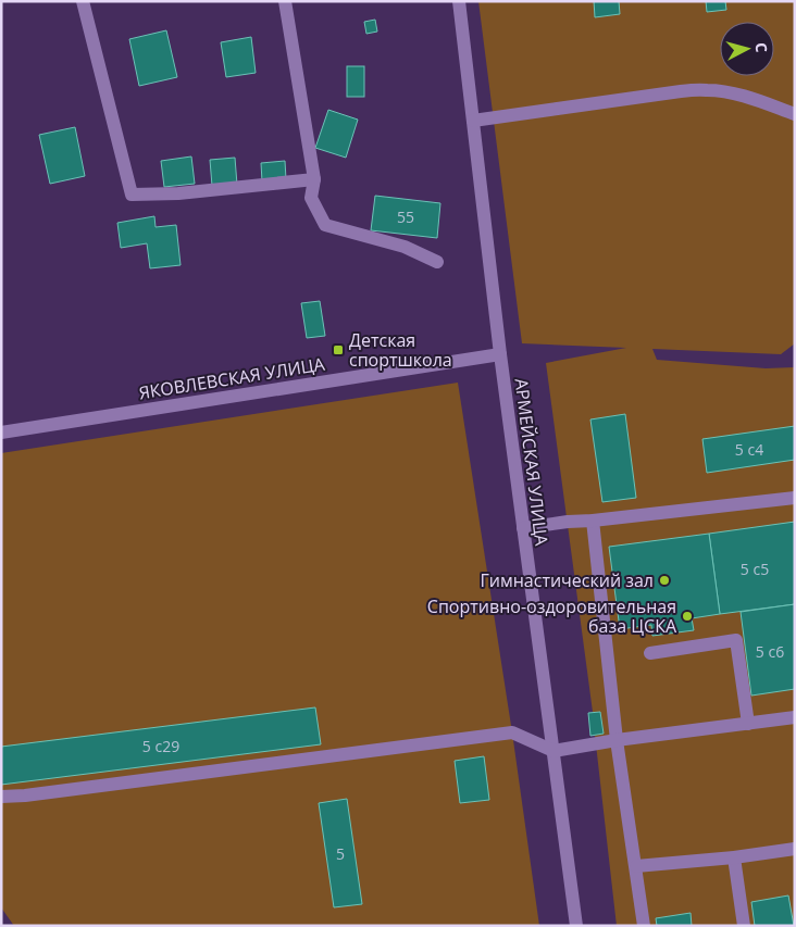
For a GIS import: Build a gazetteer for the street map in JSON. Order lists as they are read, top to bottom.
{
  "streets": {
    "street": ["ЯКОВЛЕВСКАЯ УЛИЦА", "АРМЕЙСКАЯ УЛИЦА"]
  },
  "crossings": [
    ["ЯКОВЛЕВСКАЯ УЛИЦА", "АРМЕЙСКАЯ УЛИЦА"]
  ],
  "places": {
    "transit": ["Детская спортшкола"],
    "other": ["Гимнастический зал", "Спортивно-оздоровительная база ЦСКА"]
  },
  "house_numbers": [
    "55",
    "5 с4",
    "5 с5",
    "5 с6",
    "5 с29",
    "5"
  ],
  "north": "right"
}
